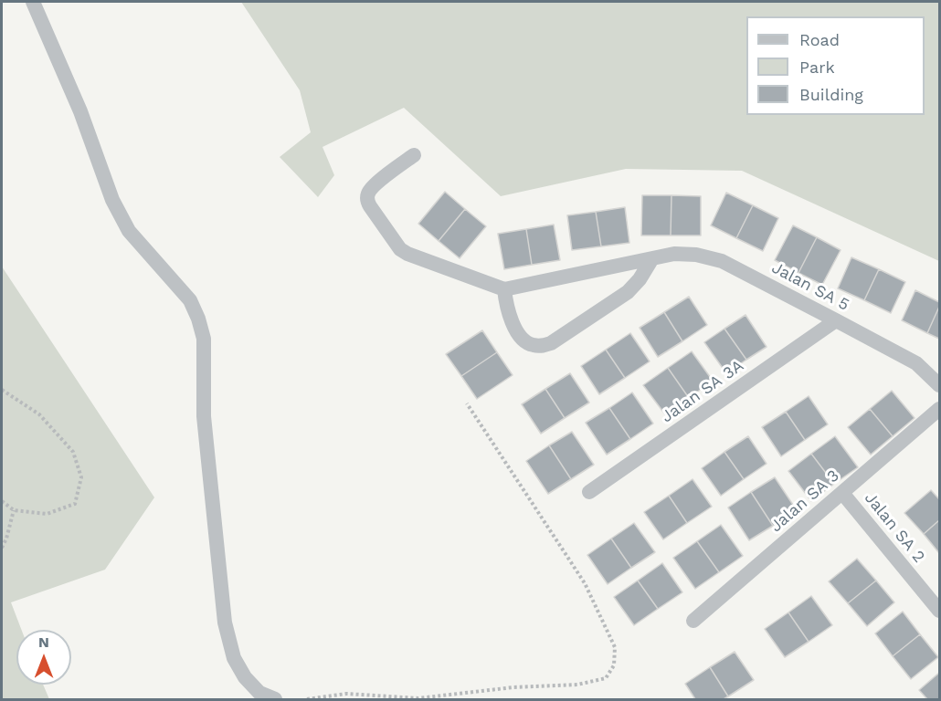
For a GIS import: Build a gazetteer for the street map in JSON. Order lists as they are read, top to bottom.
{
  "streets": {
    "street": [
      "Jalan SA 5",
      "Jalan SA 3A",
      "Jalan SA 3",
      "Jalan SA 2"
    ]
  },
  "crossings": [
    ["Jalan SA 5", "Jalan SA 3A"],
    ["Jalan SA 3", "Jalan SA 2"]
  ],
  "legend": ["Road", "Park", "Building"],
  "north": "top"
}
